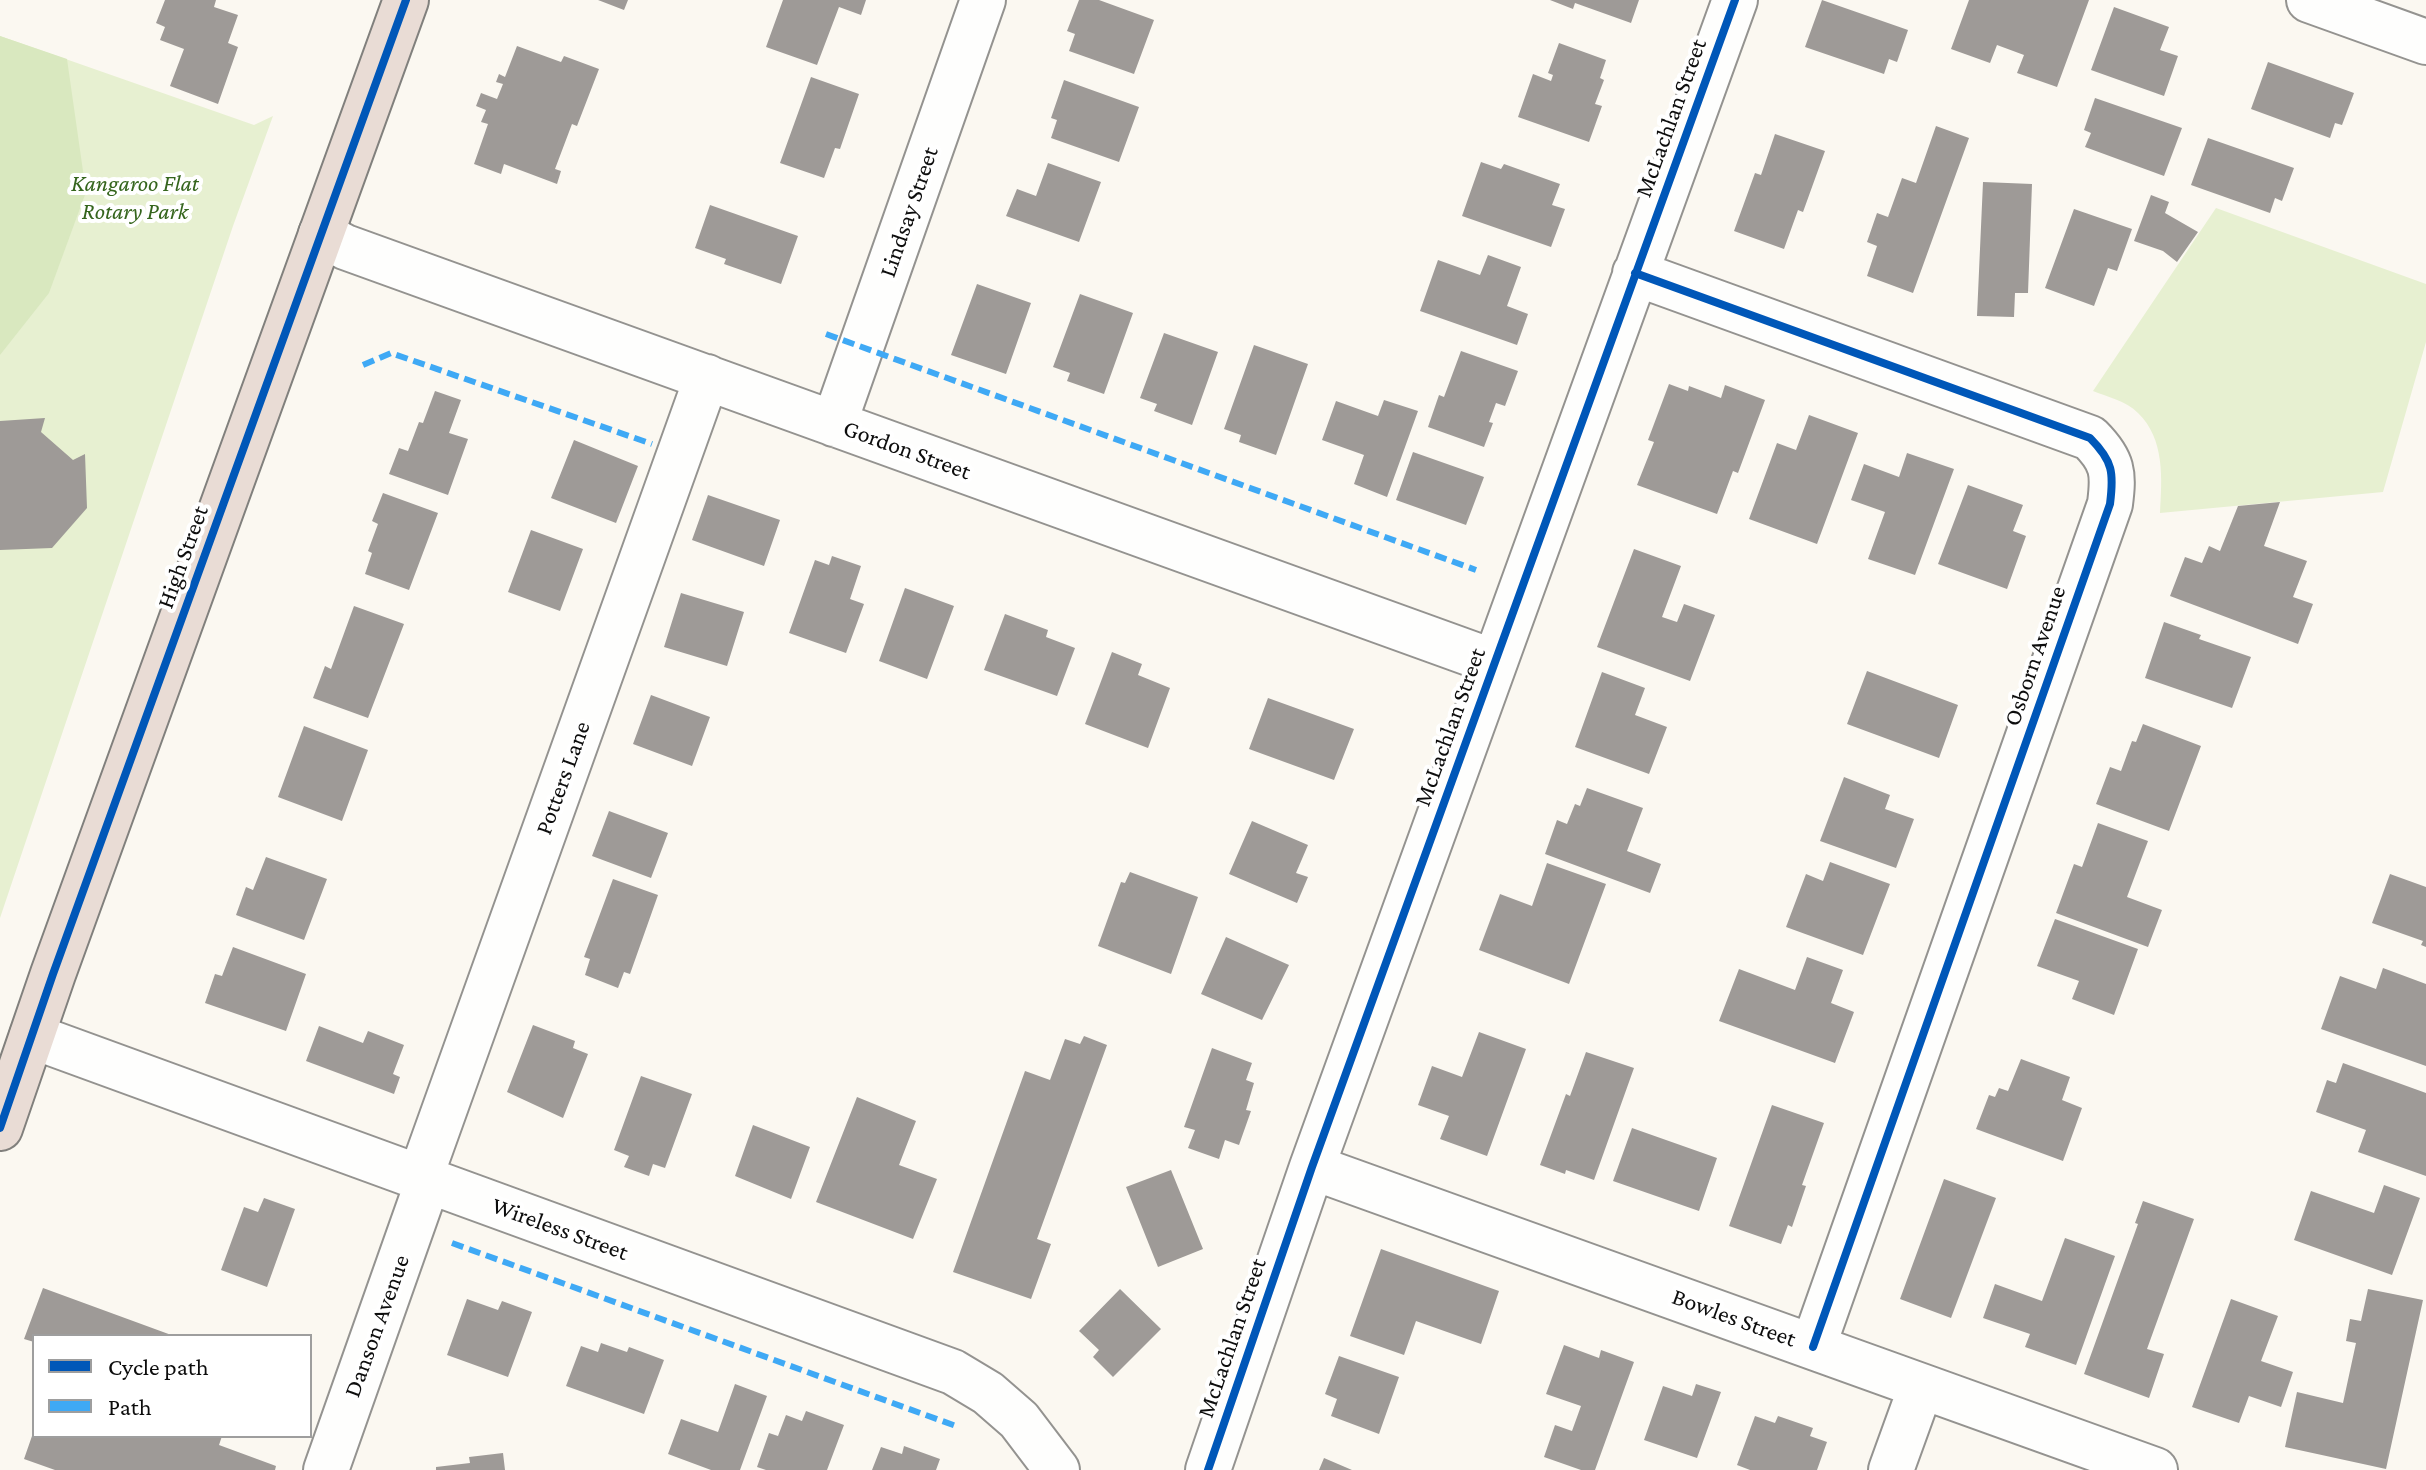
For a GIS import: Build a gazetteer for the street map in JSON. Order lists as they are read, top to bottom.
{
  "streets": {
    "highway": ["High Street"],
    "street": [
      "McLachlan Street",
      "Lindsay Street",
      "Gordon Street",
      "Osborn Avenue",
      "Potters Lane",
      "Wireless Street",
      "Bowles Street",
      "Danson Avenue"
    ]
  },
  "crossings": [
    ["McLachlan Street", "Gordon Street"],
    ["McLachlan Street", "Osborn Avenue"],
    ["McLachlan Street", "Bowles Street"],
    ["Lindsay Street", "Gordon Street"],
    ["Gordon Street", "High Street"],
    ["Gordon Street", "Potters Lane"],
    ["High Street", "Wireless Street"],
    ["Osborn Avenue", "Bowles Street"],
    ["Potters Lane", "Wireless Street"],
    ["Potters Lane", "Danson Avenue"],
    ["Wireless Street", "Danson Avenue"]
  ],
  "parks": ["Kangaroo Flat Rotary Park"],
  "legend": ["Cycle path", "Path"]
}
